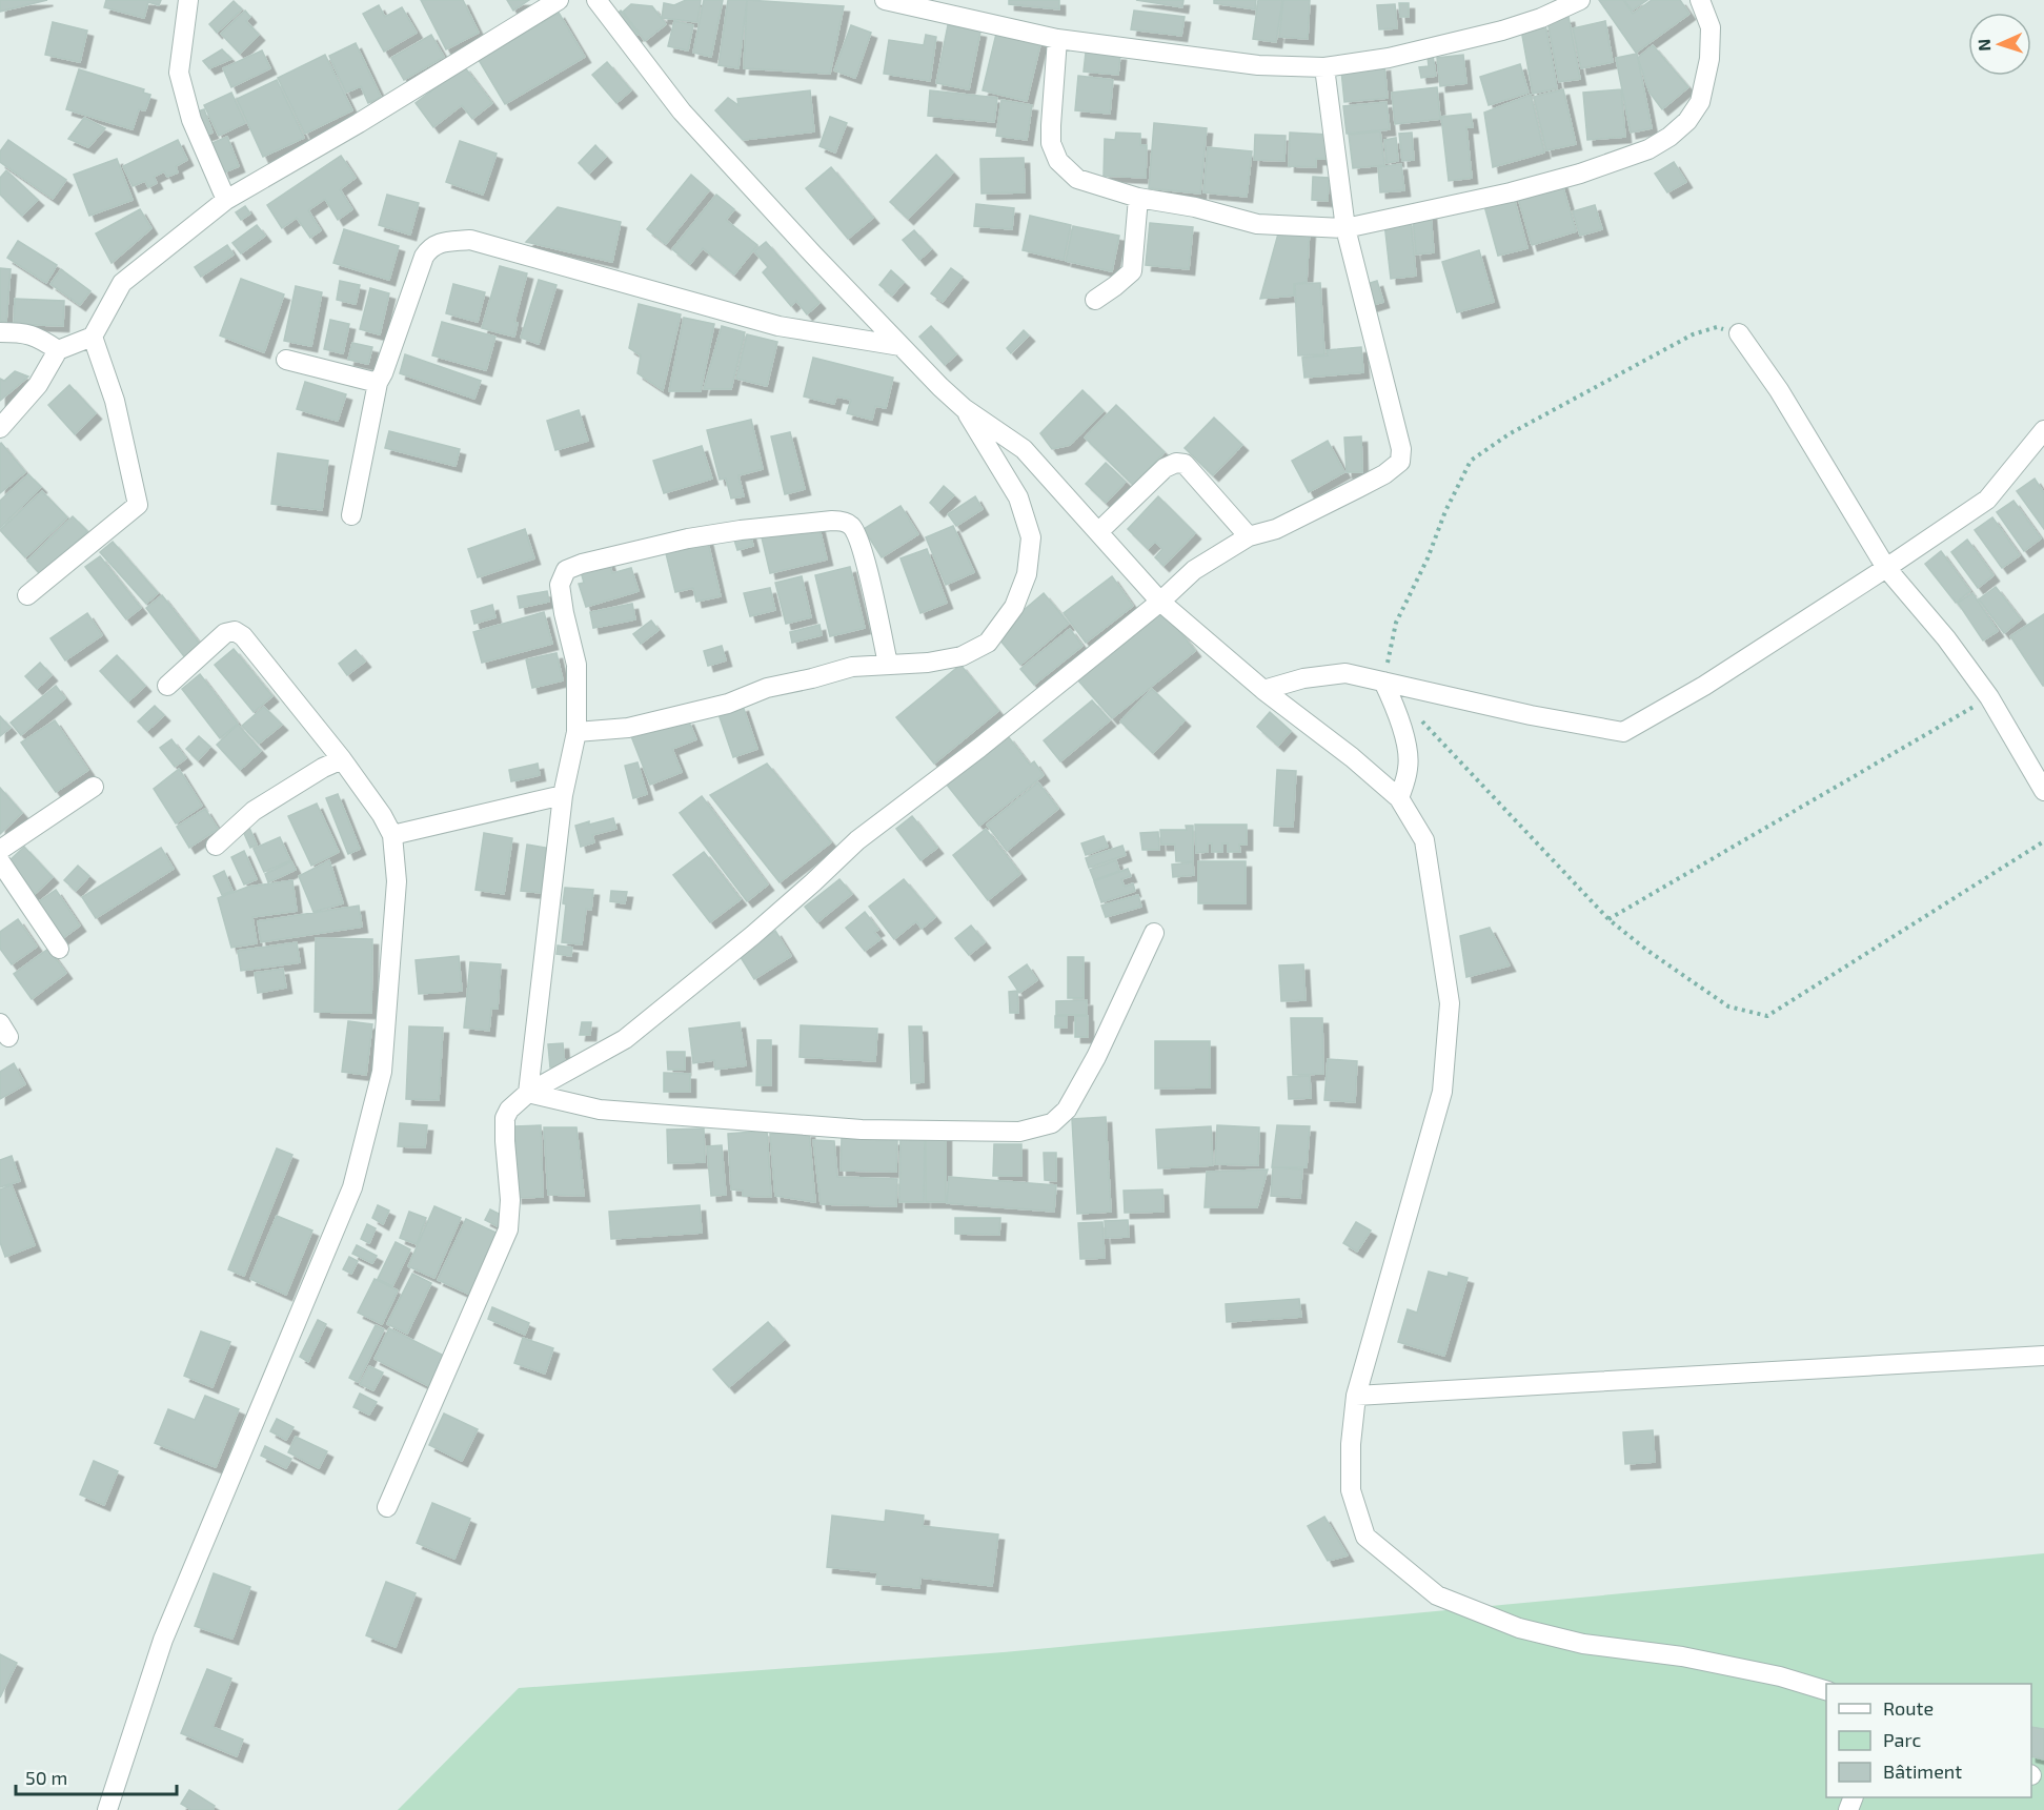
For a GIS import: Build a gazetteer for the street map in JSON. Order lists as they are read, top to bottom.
{
  "legend": ["Route", "Parc", "Bâtiment"],
  "scale_bar": "50 m",
  "north": "left"
}
